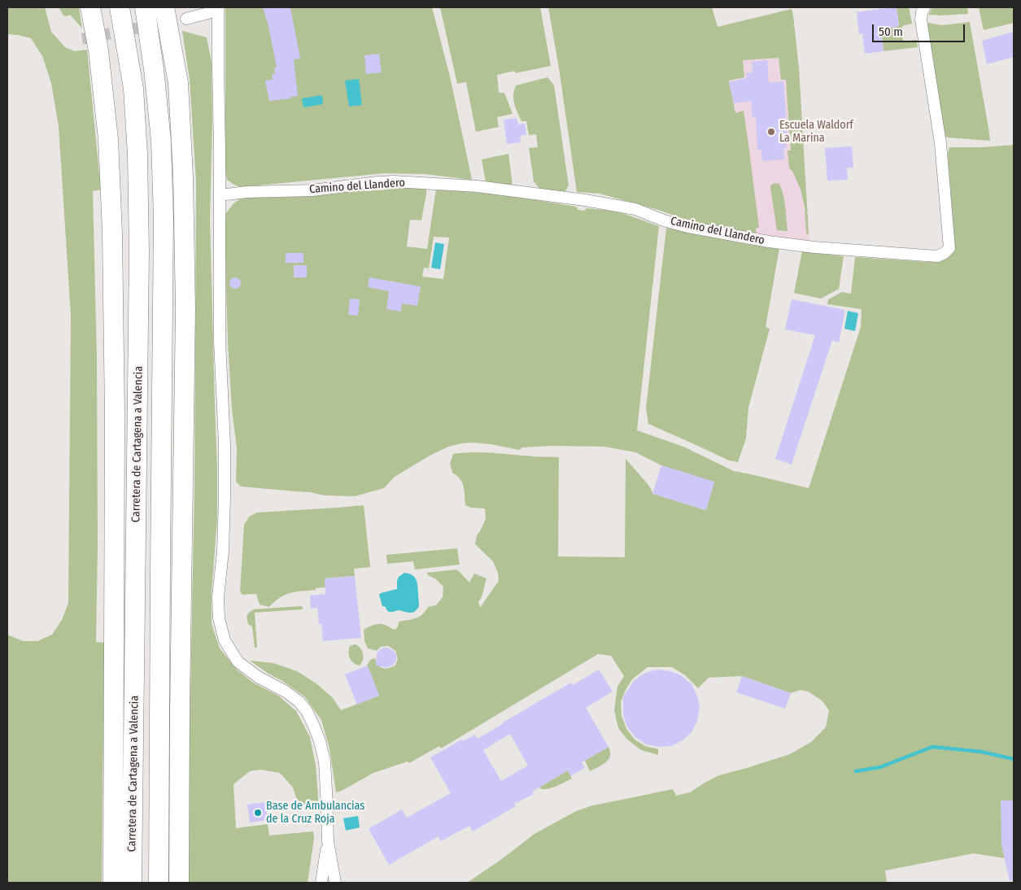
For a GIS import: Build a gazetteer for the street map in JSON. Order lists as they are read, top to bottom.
{
  "streets": {
    "highway": ["Carretera de Cartagena a Valencia"],
    "street": ["Camino del Llandero"]
  },
  "places": ["Escuela Waldorf La Marina", "Base de Ambulancias de la Cruz Roja"],
  "scale_bar": "50 m"
}
